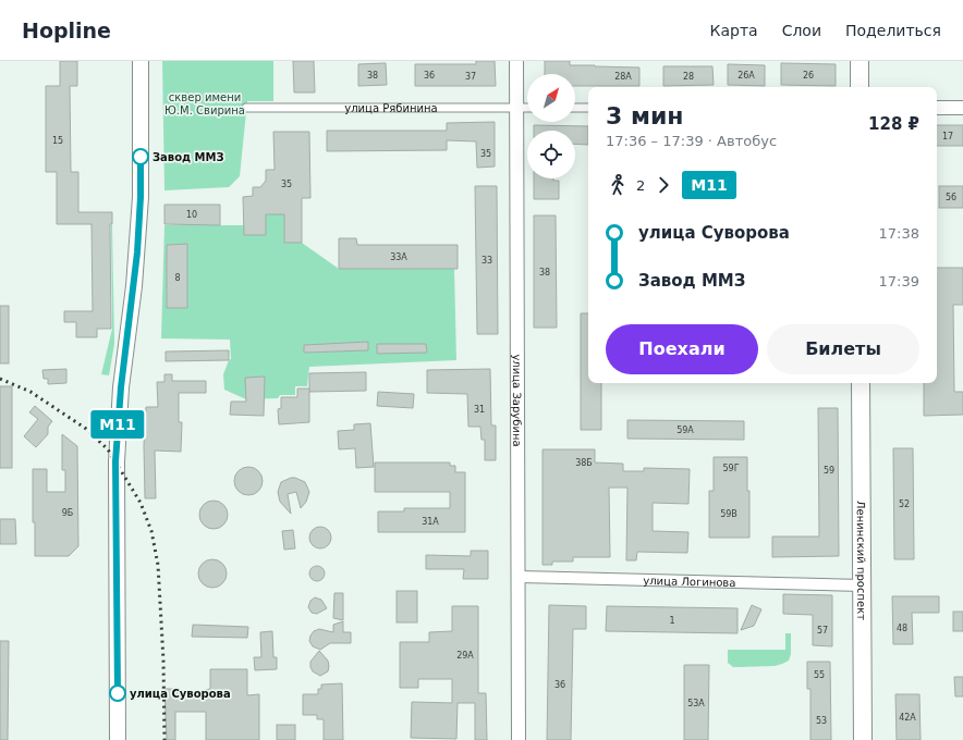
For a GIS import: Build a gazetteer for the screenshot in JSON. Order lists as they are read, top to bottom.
{
  "streets": {
    "main road": ["Ленинский проспект"],
    "street": ["улица Рябинина", "улица Зарубина", "улица Логинова"]
  },
  "crossings": [
    ["улица Рябинина", "улица Зарубина"],
    ["улица Зарубина", "улица Логинова"],
    ["Ленинский проспект", "улица Логинова"]
  ],
  "parks": ["сквер имени Ю.М. Свирина"],
  "places": ["Завод ММЗ", "улица Суворова"],
  "lines": ["bus line М11"],
  "house_numbers": [
    "38",
    "36",
    "26А",
    "26",
    "37",
    "28А",
    "28",
    "17",
    "15",
    "35",
    "35",
    "56",
    "10",
    "33А",
    "33",
    "38",
    "8",
    "31",
    "59А",
    "38Б",
    "59Г",
    "59",
    "52",
    "9Б",
    "59В",
    "31А",
    "1",
    "48",
    "57",
    "29А",
    "55",
    "36",
    "53А",
    "42А",
    "53"
  ],
  "north": "top right",
  "page": {
    "header": "Hopline",
    "nav": ["Карта", "Слои", "Поделиться"],
    "on_map": "М11",
    "heading": ["3 мин", "17:36 – 17:39 · Автобус", "128 ₽"],
    "legs": ["2", "М11"],
    "list": [
      {
        "name": "улица Суворова",
        "value": "17:38"
      },
      {
        "name": "Завод ММЗ",
        "value": "17:39"
      }
    ],
    "buttons": ["Поехали", "Билеты"]
  }
}
